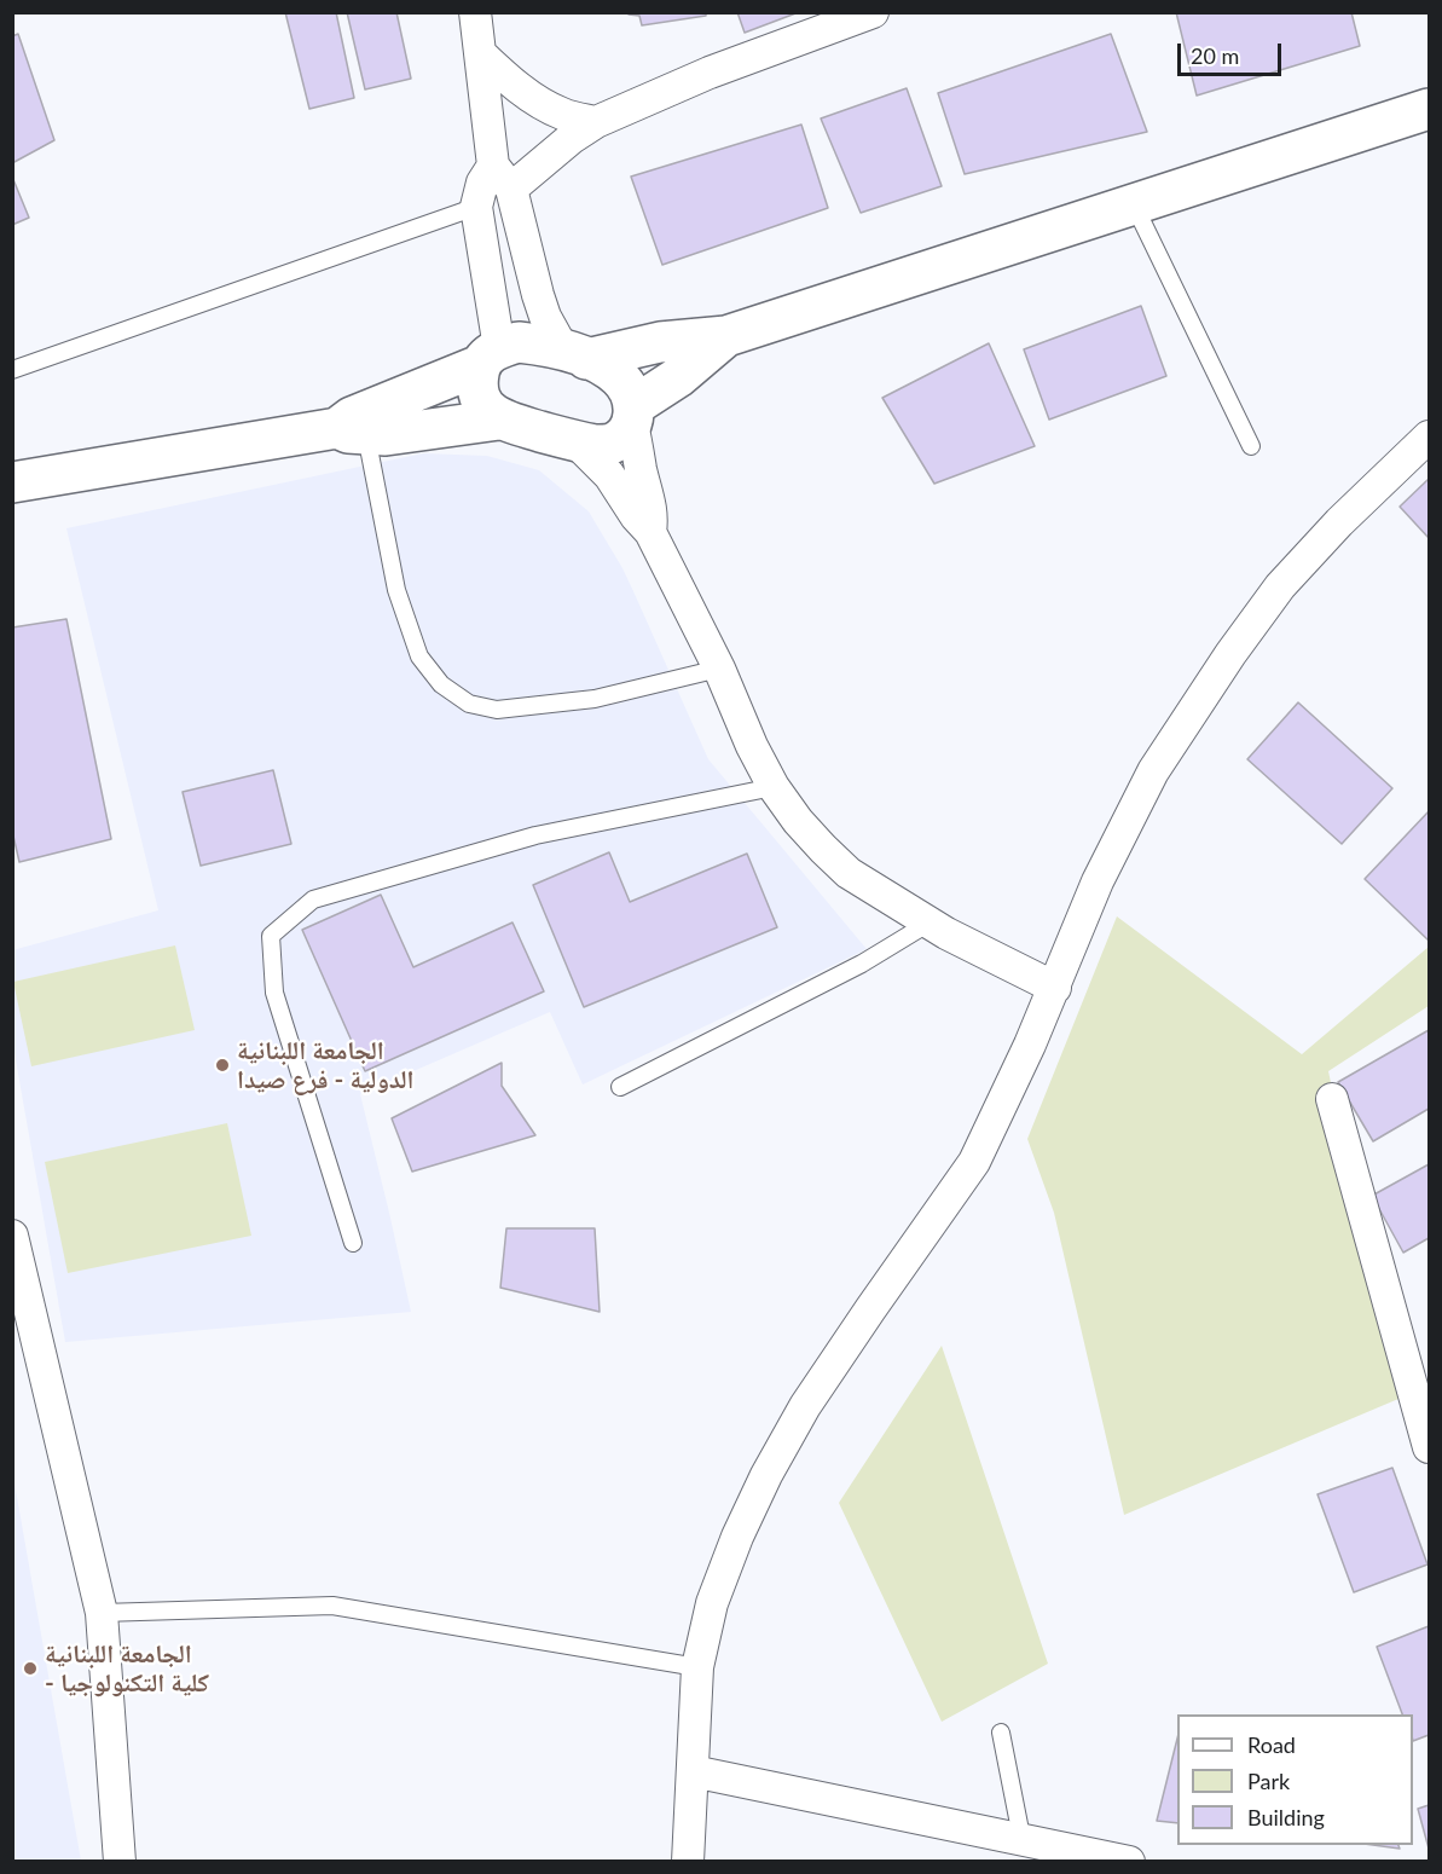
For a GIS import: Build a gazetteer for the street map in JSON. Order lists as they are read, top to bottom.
{
  "places": ["الجامعة اللبنانية الدولية - فرع صيدا", "الجامعة اللبنانية - كلية التكنولوجيا"],
  "legend": ["Road", "Park", "Building"],
  "scale_bar": "20 m"
}
